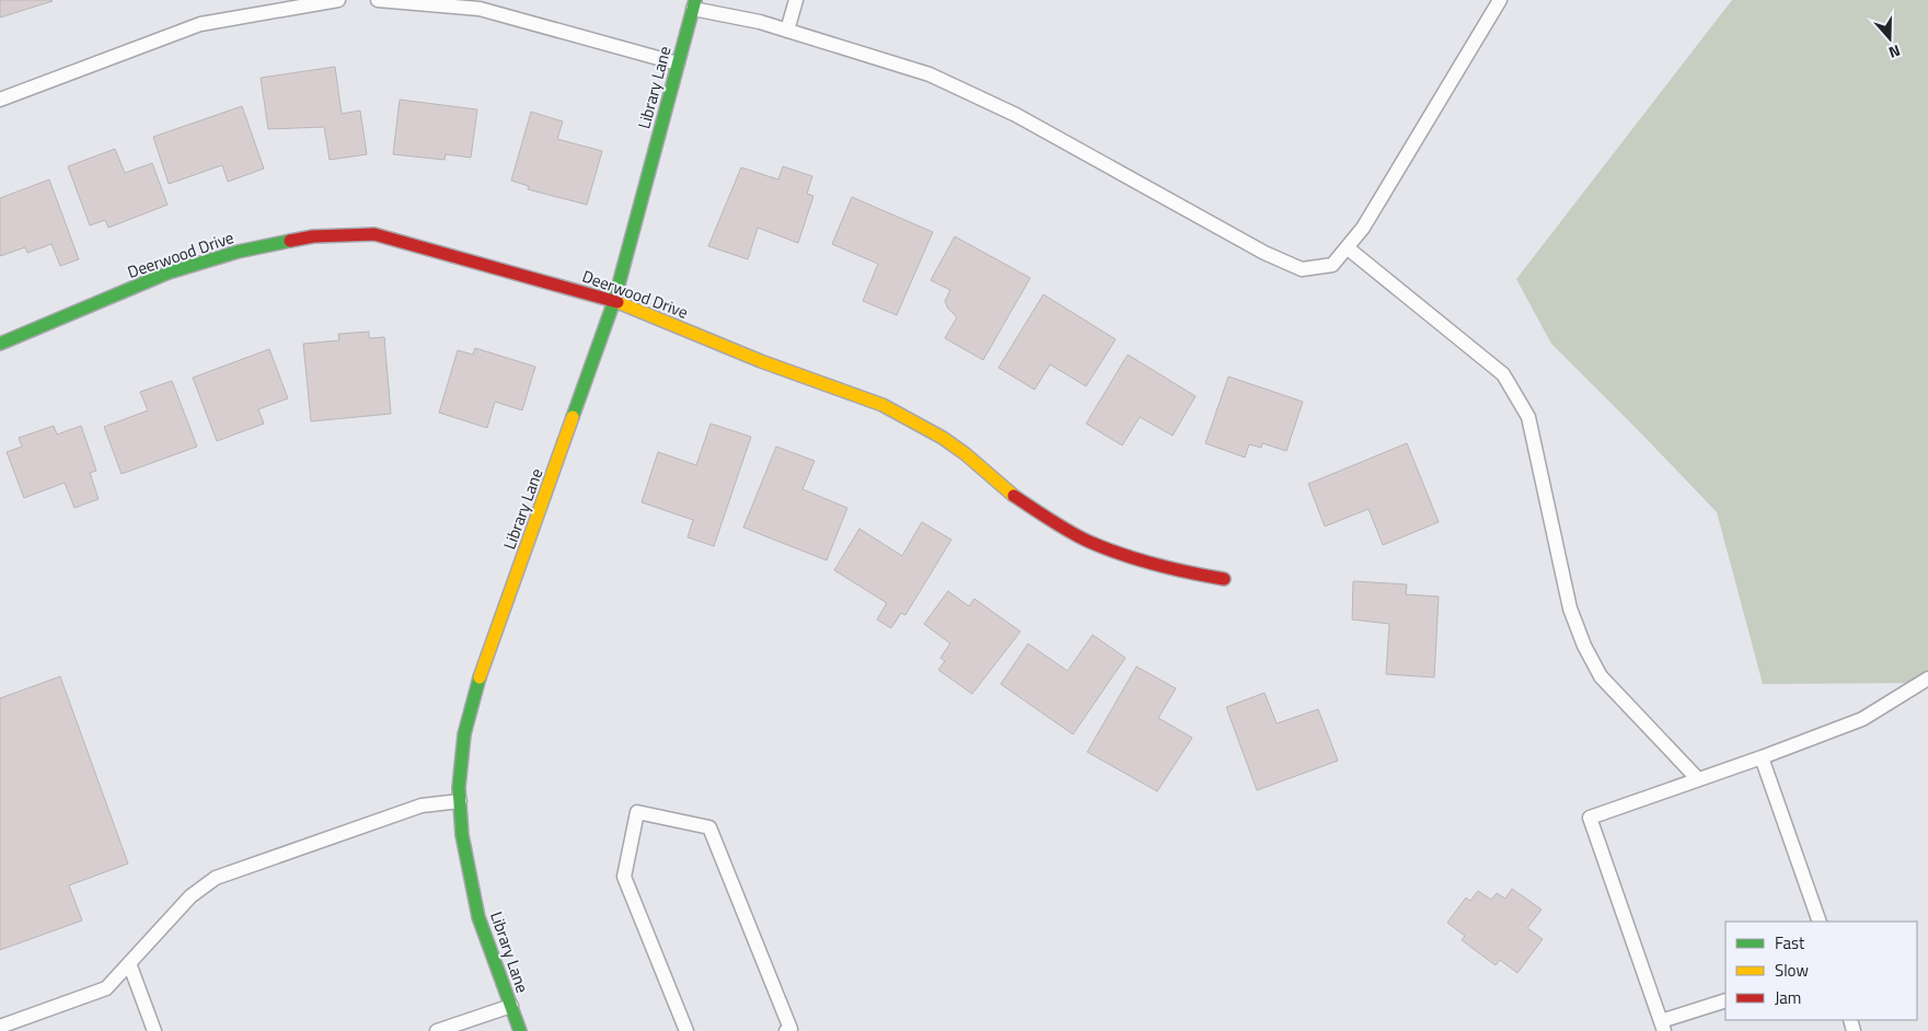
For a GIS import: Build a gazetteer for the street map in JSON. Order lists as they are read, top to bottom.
{
  "streets": {
    "street": ["Library Lane", "Deerwood Drive"]
  },
  "crossings": [
    ["Library Lane", "Deerwood Drive"]
  ],
  "legend": ["Fast", "Slow", "Jam"],
  "north": "bottom"
}
